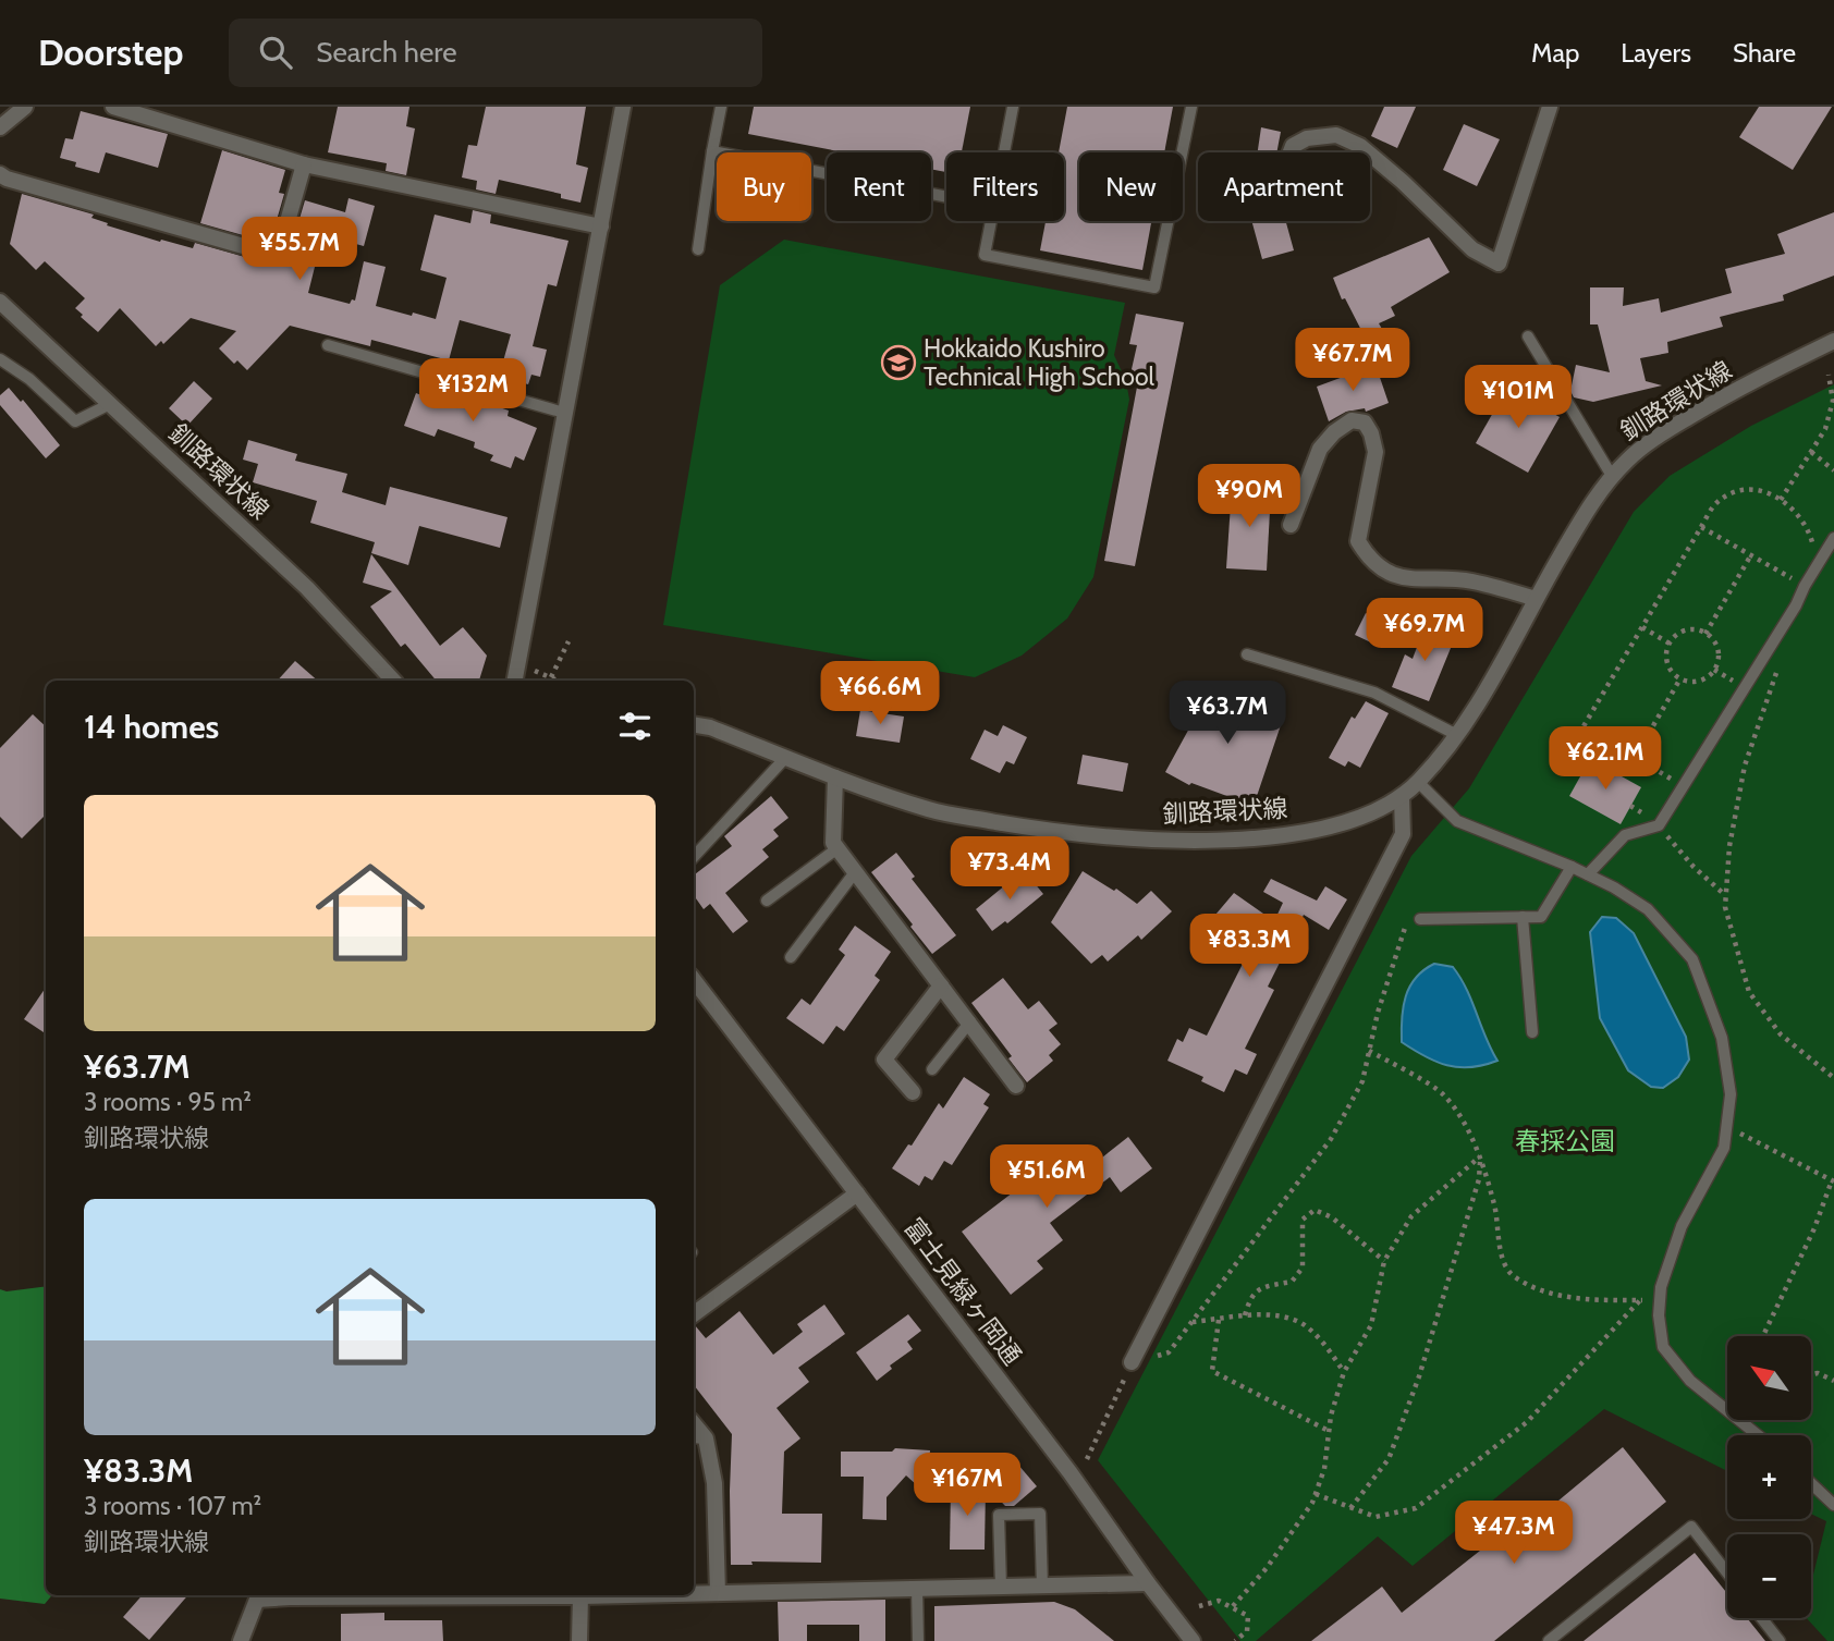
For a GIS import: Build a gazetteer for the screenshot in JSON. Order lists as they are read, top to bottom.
{
  "streets": {
    "street": ["釧路環状線", "富士見緑ヶ岡通"]
  },
  "parks": ["春採公園"],
  "places": {
    "school or university": ["Hokkaido Kushiro Technical High School"]
  },
  "north": "top left",
  "page": {
    "header": "Doorstep",
    "search": "Search here",
    "nav": ["Map", "Layers", "Share"],
    "chip": [
      "Buy",
      "Rent",
      "Filters",
      "New",
      "Apartment"
    ],
    "price": [
      "¥55.7M",
      "¥67.7M",
      "¥132M",
      "¥101M",
      "¥90M",
      "¥69.7M",
      "¥66.6M",
      "¥63.7M",
      "¥62.1M",
      "¥73.4M",
      "¥83.3M",
      "¥51.6M",
      "¥167M",
      "¥47.3M"
    ],
    "heading": "14 homes",
    "list": [
      {
        "name": "¥63.7M",
        "note": "3 rooms · 95 m² · 釧路環状線"
      },
      {
        "name": "¥83.3M",
        "note": "3 rooms · 107 m² · 釧路環状線"
      }
    ],
    "map_buttons": ["+", "−"]
  }
}
